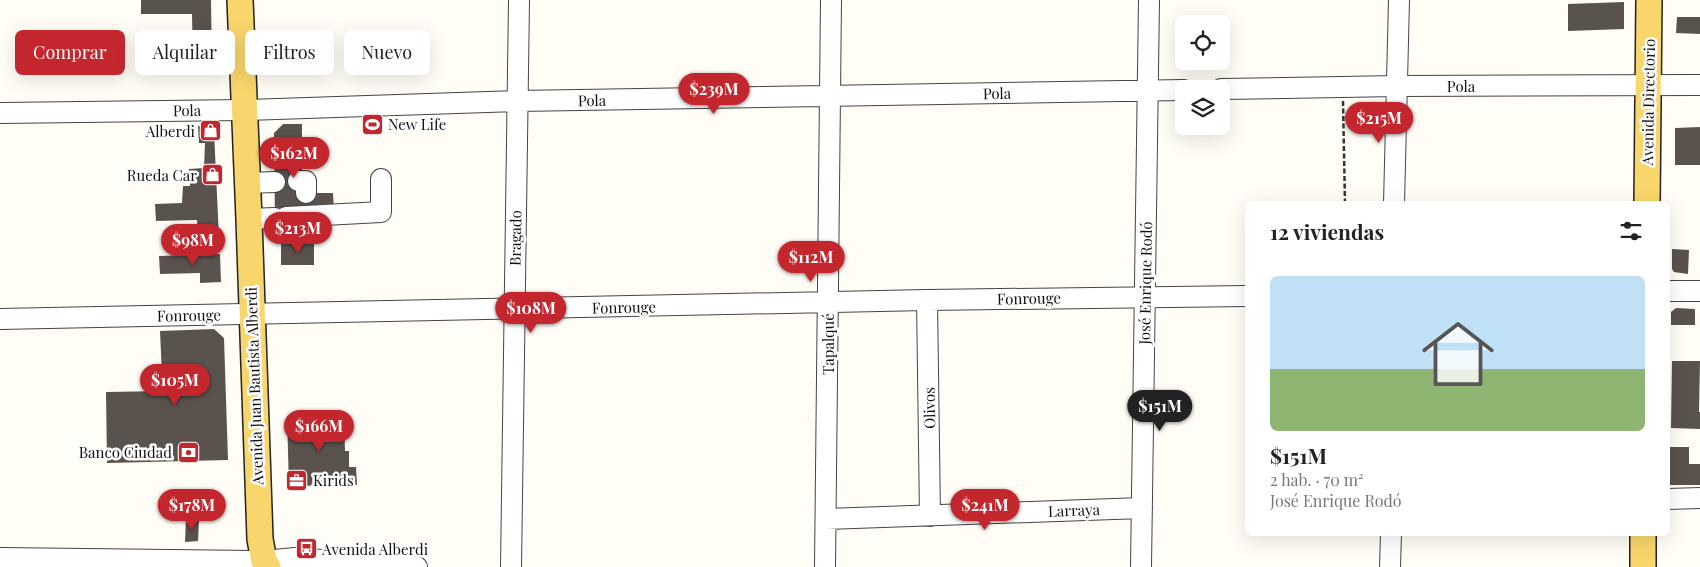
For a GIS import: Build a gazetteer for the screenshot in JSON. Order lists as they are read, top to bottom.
{
  "streets": {
    "main road": ["Avenida Directorio", "Avenida Juan Bautista Alberdi"],
    "street": [
      "Pola",
      "Bragado",
      "José Enrique Rodó",
      "Fonrouge",
      "Tapalqué",
      "Olivos",
      "Larraya"
    ]
  },
  "crossings": [
    ["Pola", "Avenida Directorio"],
    ["Pola", "Bragado"],
    ["Pola", "José Enrique Rodó"],
    ["Pola", "Tapalqué"],
    ["Pola", "Avenida Juan Bautista Alberdi"],
    ["Bragado", "Fonrouge"],
    ["José Enrique Rodó", "Fonrouge"],
    ["José Enrique Rodó", "Larraya"],
    ["Fonrouge", "Tapalqué"],
    ["Fonrouge", "Avenida Juan Bautista Alberdi"],
    ["Fonrouge", "Olivos"],
    ["Tapalqué", "Larraya"],
    ["Olivos", "Larraya"]
  ],
  "places": {
    "sports": ["New Life"],
    "shop": ["Alberdi", "Rueda Car"],
    "bank": ["Banco Ciudad"],
    "office": ["Kirids"],
    "bus stop": ["Avenida Alberdi"]
  },
  "page": {
    "chip": [
      "Comprar",
      "Alquilar",
      "Filtros",
      "Nuevo"
    ],
    "price": [
      "$239M",
      "$215M",
      "$162M",
      "$213M",
      "$98M",
      "$112M",
      "$108M",
      "$105M",
      "$151M",
      "$166M",
      "$178M",
      "$241M"
    ],
    "heading": "12 viviendas",
    "list": [
      {
        "name": "$151M",
        "note": "2 hab. · 70 m² · José Enrique Rodó"
      }
    ]
  }
}
